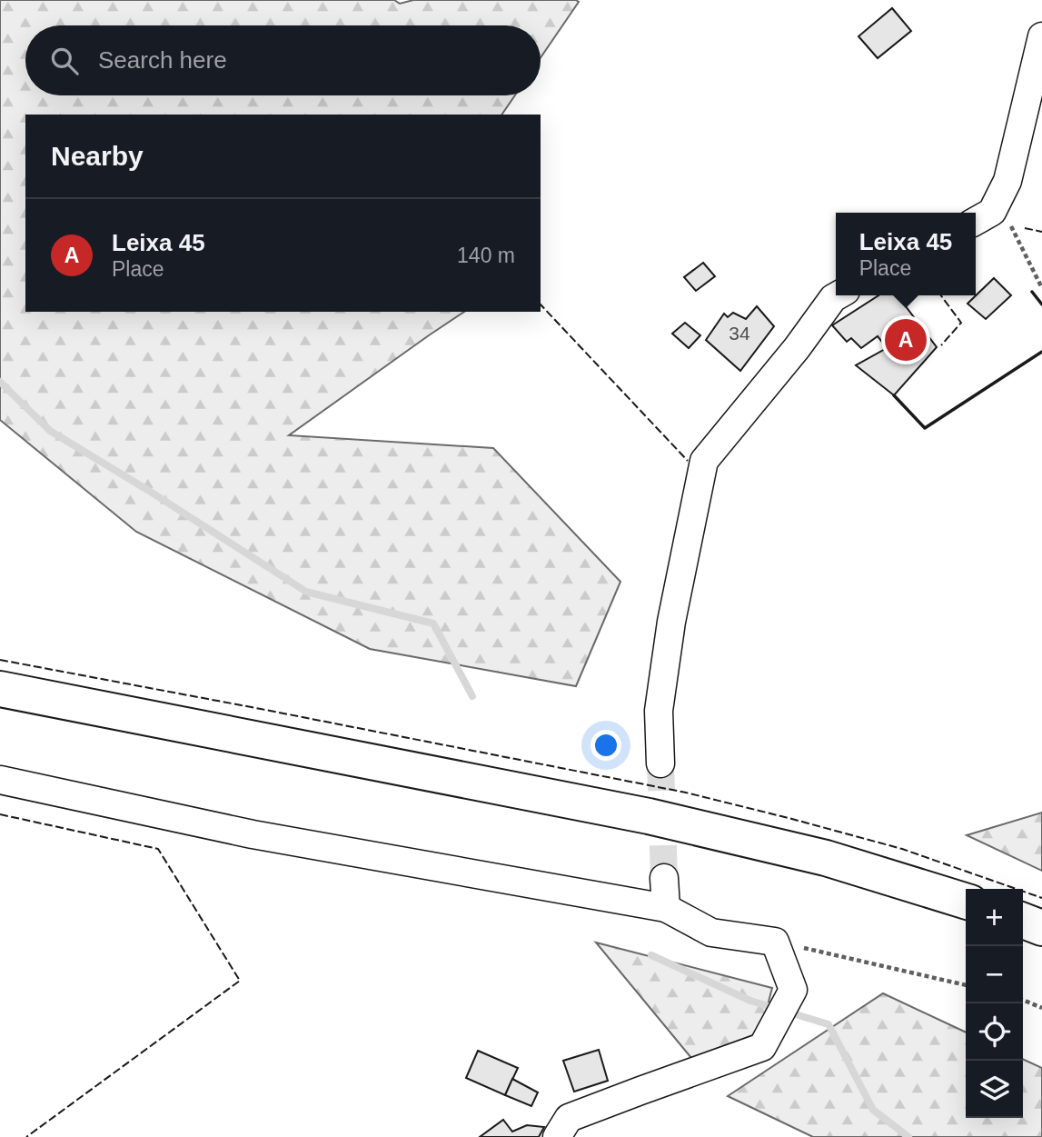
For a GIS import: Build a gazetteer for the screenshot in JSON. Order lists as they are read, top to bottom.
{
  "house_numbers": ["34"],
  "page": {
    "search": "Search here",
    "heading": "Nearby",
    "list": [
      {
        "mark": "A",
        "name": "Leixa 45",
        "note": "Place",
        "value": "140 m"
      }
    ],
    "popup": ["Leixa 45", "Place"],
    "pins": "A",
    "map_buttons": ["+", "−"]
  }
}
